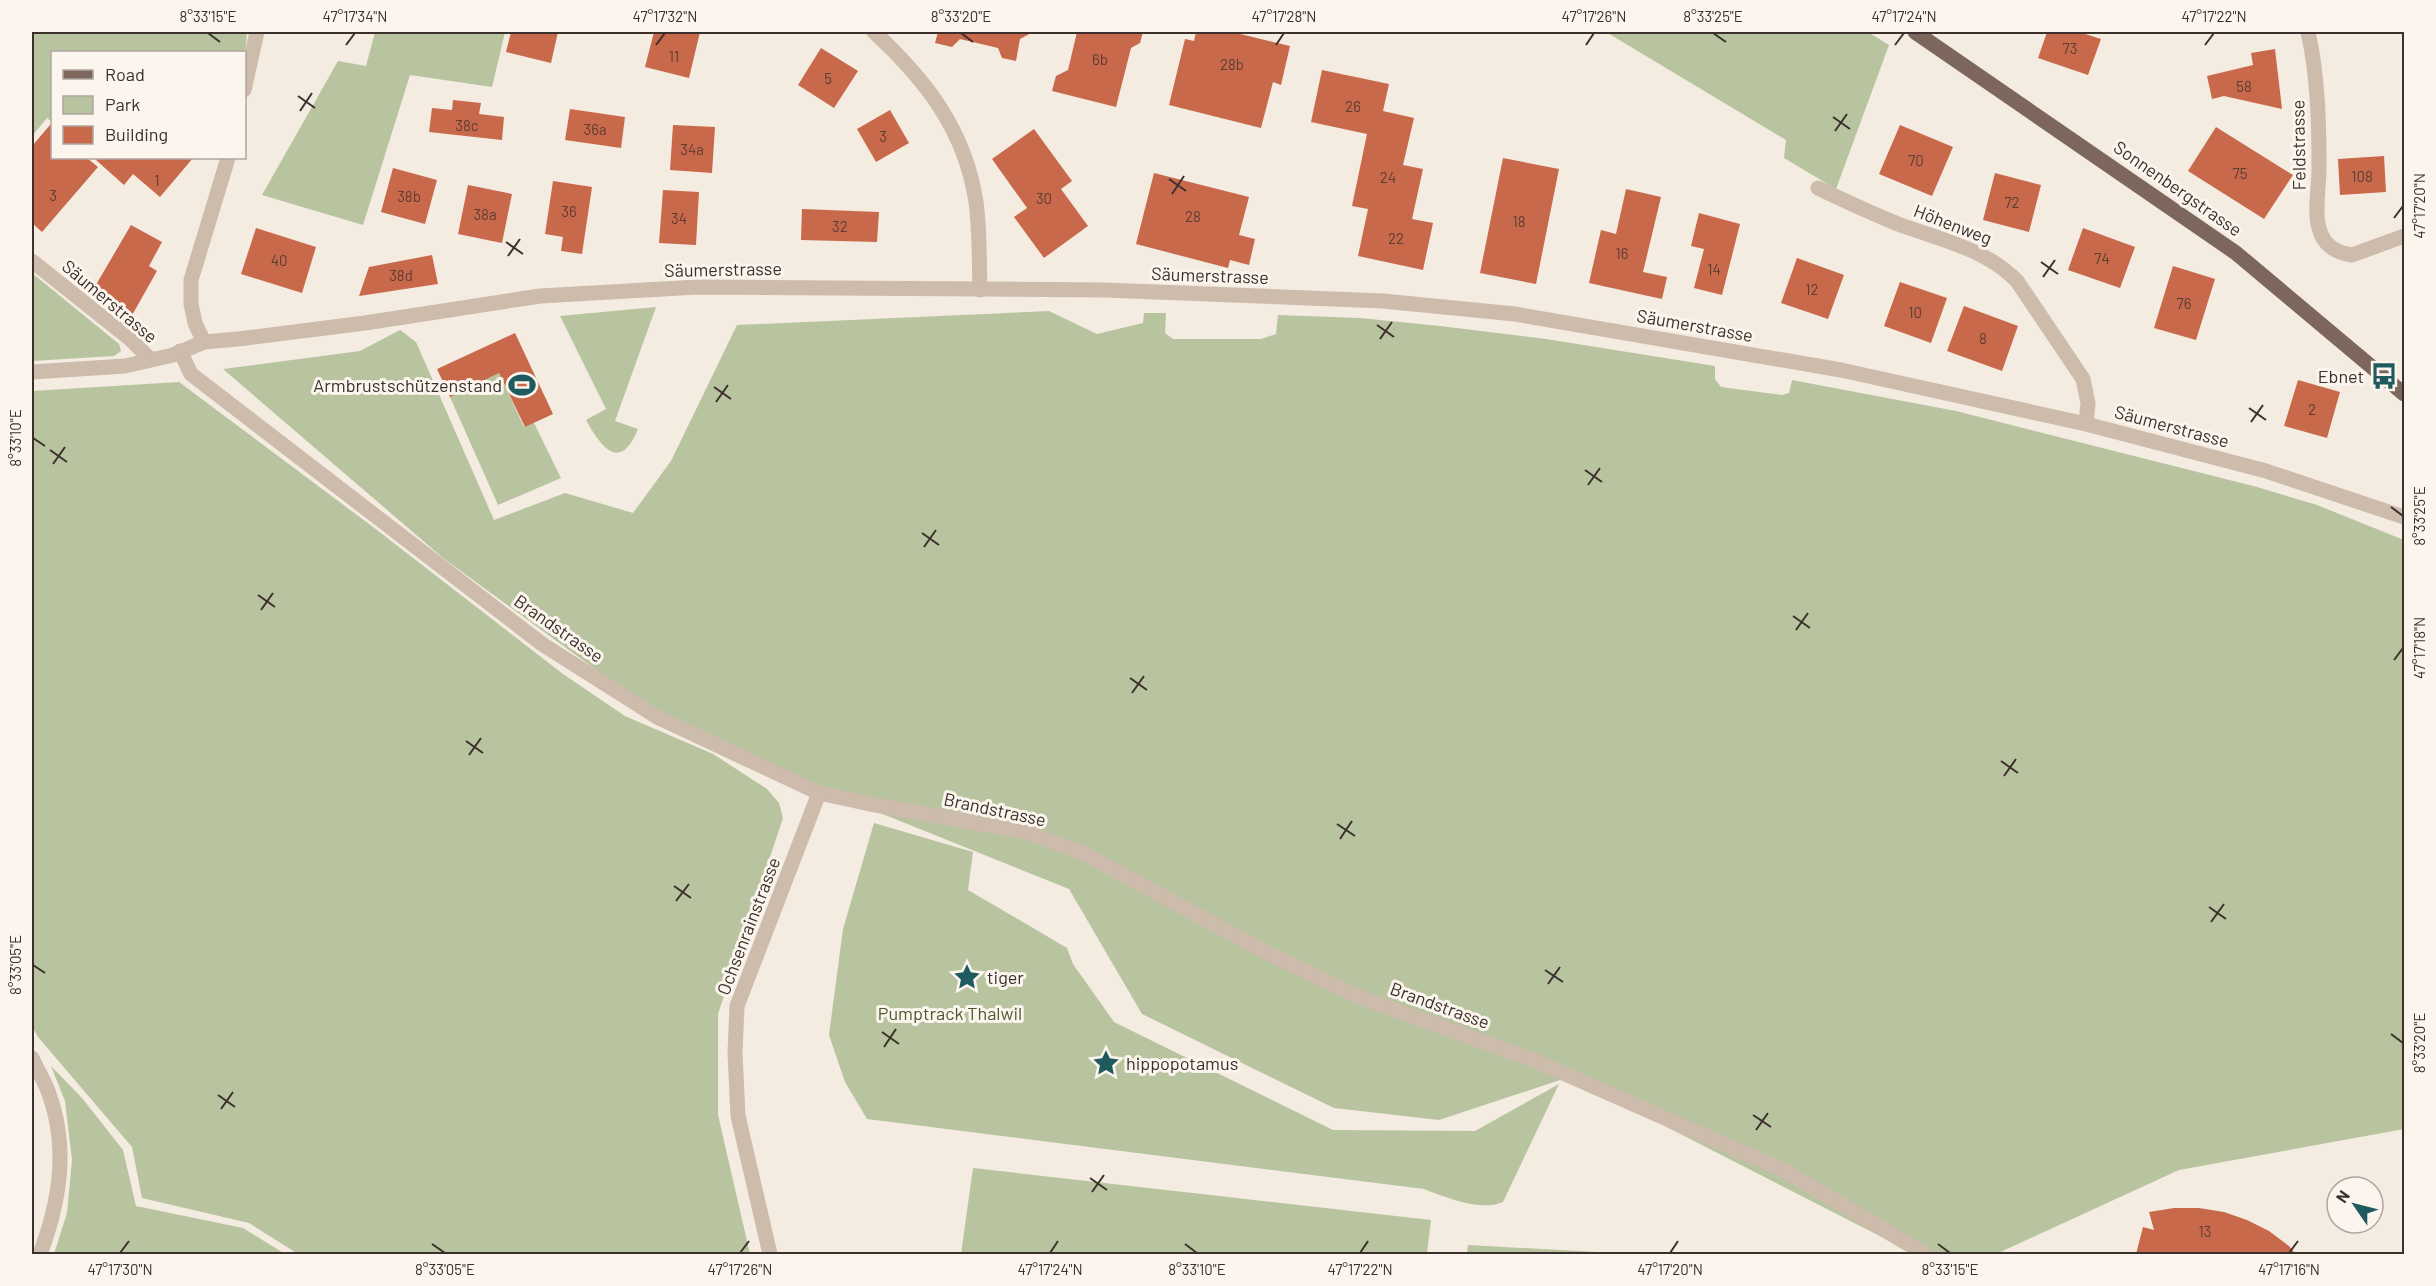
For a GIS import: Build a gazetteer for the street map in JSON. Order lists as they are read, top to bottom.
{
  "streets": {
    "main road": ["Sonnenbergstrasse"],
    "street": [
      "Feldstrasse",
      "Höhenweg",
      "Säumerstrasse",
      "Brandstrasse",
      "Ochsenrainstrasse"
    ]
  },
  "crossings": [
    ["Höhenweg", "Säumerstrasse"],
    ["Säumerstrasse", "Brandstrasse"],
    ["Brandstrasse", "Ochsenrainstrasse"]
  ],
  "parks": ["Pumptrack Thalwil"],
  "places": {
    "bus stop": ["Ebnet"],
    "sports": ["Armbrustschützenstand"],
    "place": ["tiger", "hippopotamus"]
  },
  "house_numbers": [
    "73",
    "11",
    "6b",
    "28b",
    "5",
    "58",
    "26",
    "38c",
    "36a",
    "3",
    "34a",
    "70",
    "75",
    "108",
    "24",
    "1",
    "3",
    "38b",
    "30",
    "72",
    "36",
    "38a",
    "28",
    "34",
    "18",
    "32",
    "22",
    "16",
    "74",
    "40",
    "14",
    "38d",
    "12",
    "76",
    "10",
    "8",
    "2",
    "13"
  ],
  "legend": ["Road", "Park", "Building"],
  "north": "top left",
  "coordinates": [
    "8°33'15\"E",
    "47°17'34\"N",
    "47°17'32\"N",
    "8°33'20\"E",
    "47°17'28\"N",
    "47°17'26\"N",
    "8°33'25\"E",
    "47°17'24\"N",
    "47°17'22\"N",
    "47°17'20\"N",
    "8°33'10\"E",
    "47°17'18\"N",
    "8°33'05\"E",
    "47°17'30\"N",
    "47°17'16\"N"
  ]
}
